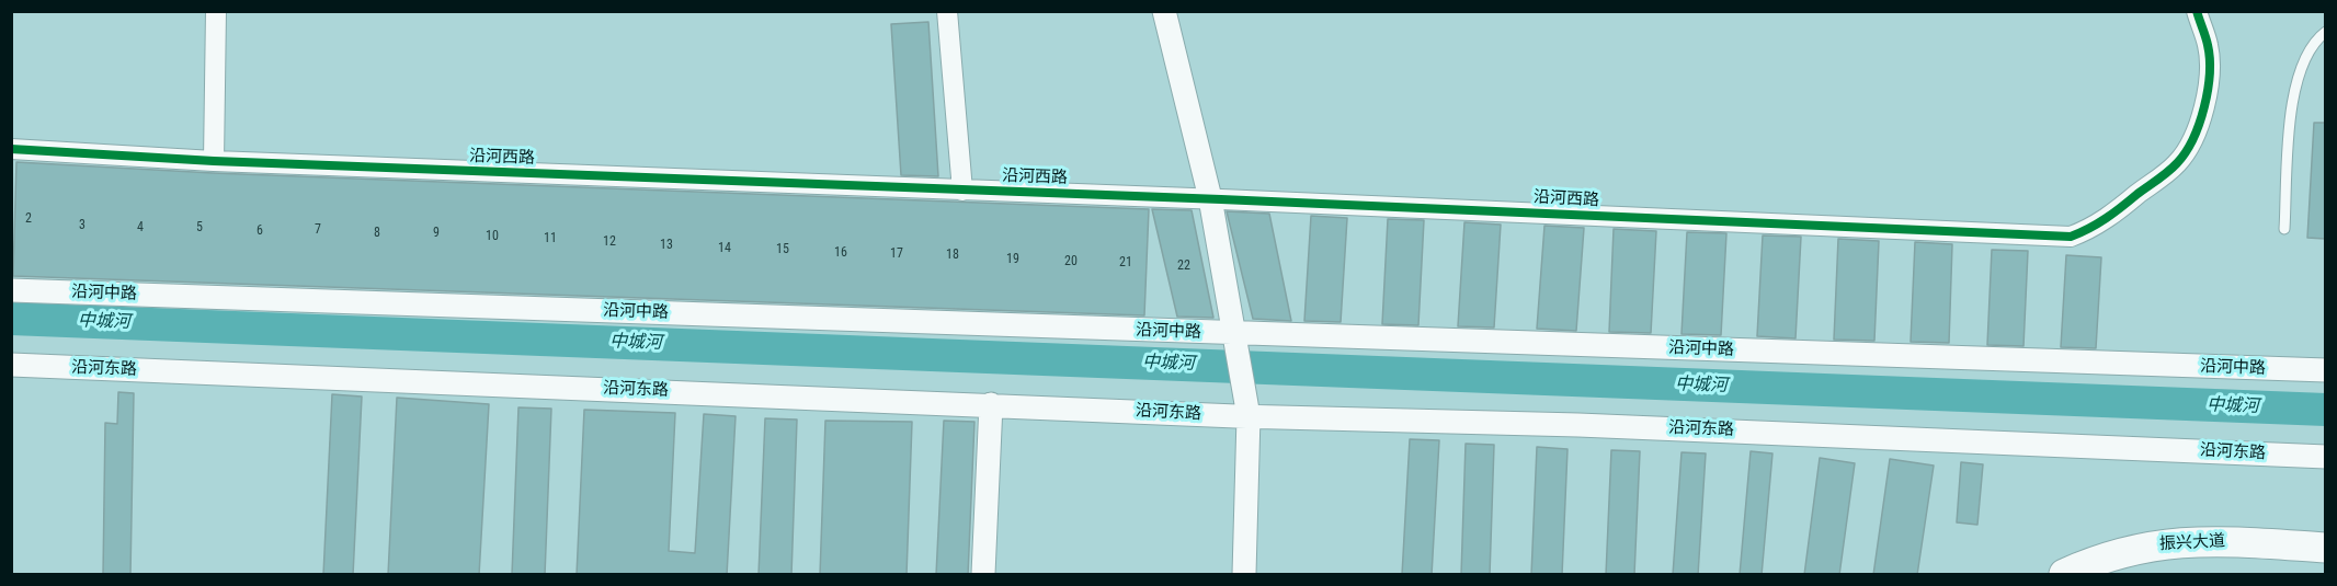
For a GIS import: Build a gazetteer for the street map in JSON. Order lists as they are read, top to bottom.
{
  "streets": {
    "main road": ["振兴大道"],
    "street": ["沿河西路", "沿河中路", "沿河东路"]
  },
  "water": ["中城河"],
  "house_numbers": [
    "2",
    "3",
    "4",
    "5",
    "7",
    "6",
    "8",
    "9",
    "10",
    "11",
    "12",
    "13",
    "14",
    "15",
    "16",
    "17",
    "18",
    "19",
    "20",
    "21",
    "22"
  ]
}
